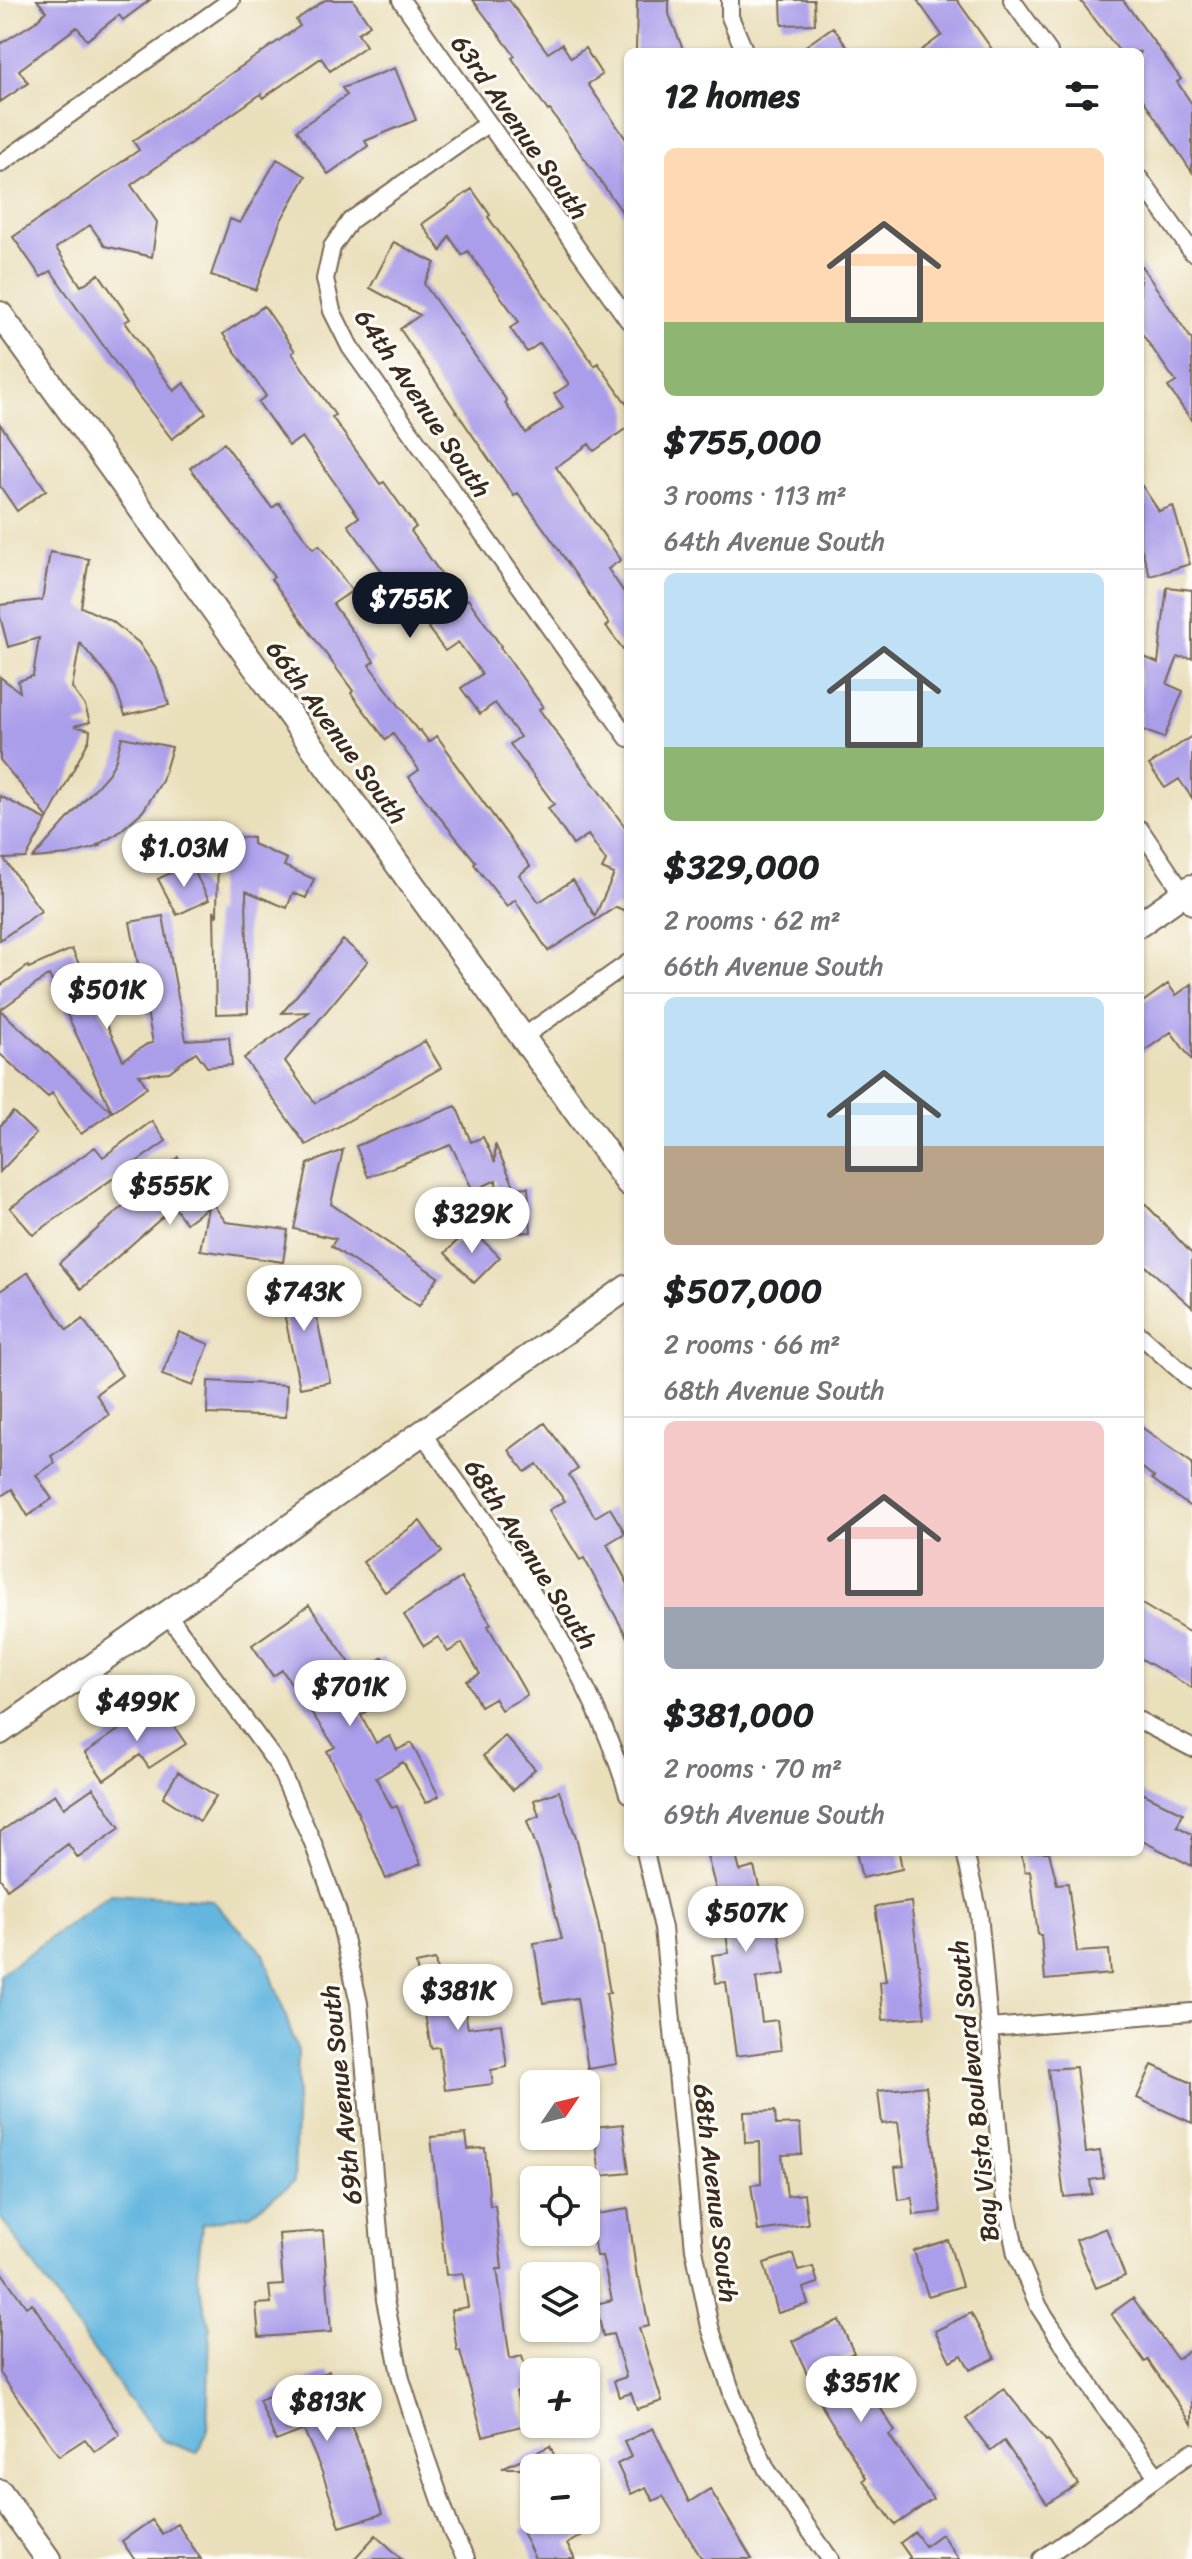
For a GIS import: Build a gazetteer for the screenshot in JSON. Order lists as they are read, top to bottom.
{
  "streets": {
    "street": [
      "63rd Avenue South",
      "64th Avenue South",
      "66th Avenue South",
      "68th Avenue South",
      "Bay Vista Boulevard South",
      "69th Avenue South"
    ]
  },
  "crossings": [
    ["63rd Avenue South", "64th Avenue South"]
  ],
  "north": "top right",
  "page": {
    "heading": "12 homes",
    "list": [
      {
        "name": "$755,000",
        "note": "3 rooms · 113 m² · 64th Avenue South"
      },
      {
        "name": "$329,000",
        "note": "2 rooms · 62 m² · 66th Avenue South"
      },
      {
        "name": "$507,000",
        "note": "2 rooms · 66 m² · 68th Avenue South"
      },
      {
        "name": "$381,000",
        "note": "2 rooms · 70 m² · 69th Avenue South"
      }
    ],
    "price": [
      "$755K",
      "$1.03M",
      "$501K",
      "$555K",
      "$329K",
      "$743K",
      "$701K",
      "$499K",
      "$507K",
      "$381K",
      "$351K",
      "$813K"
    ],
    "map_buttons": ["+", "−"]
  }
}
